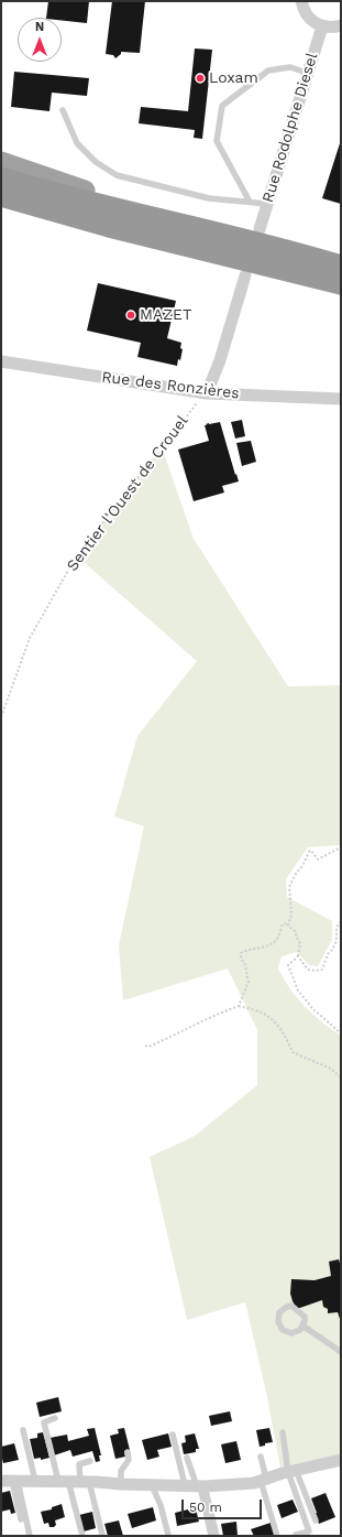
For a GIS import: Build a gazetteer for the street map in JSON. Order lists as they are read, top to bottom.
{
  "streets": {
    "street": ["Rue Rodolphe Diesel", "Rue des Ronzières"],
    "path": ["Sentier l'Ouest de Crouel"]
  },
  "crossings": [
    ["Rue des Ronzières", "Sentier l'Ouest de Crouel"]
  ],
  "places": ["Loxam", "MAZET"],
  "scale_bar": "50 m",
  "north": "top"
}
